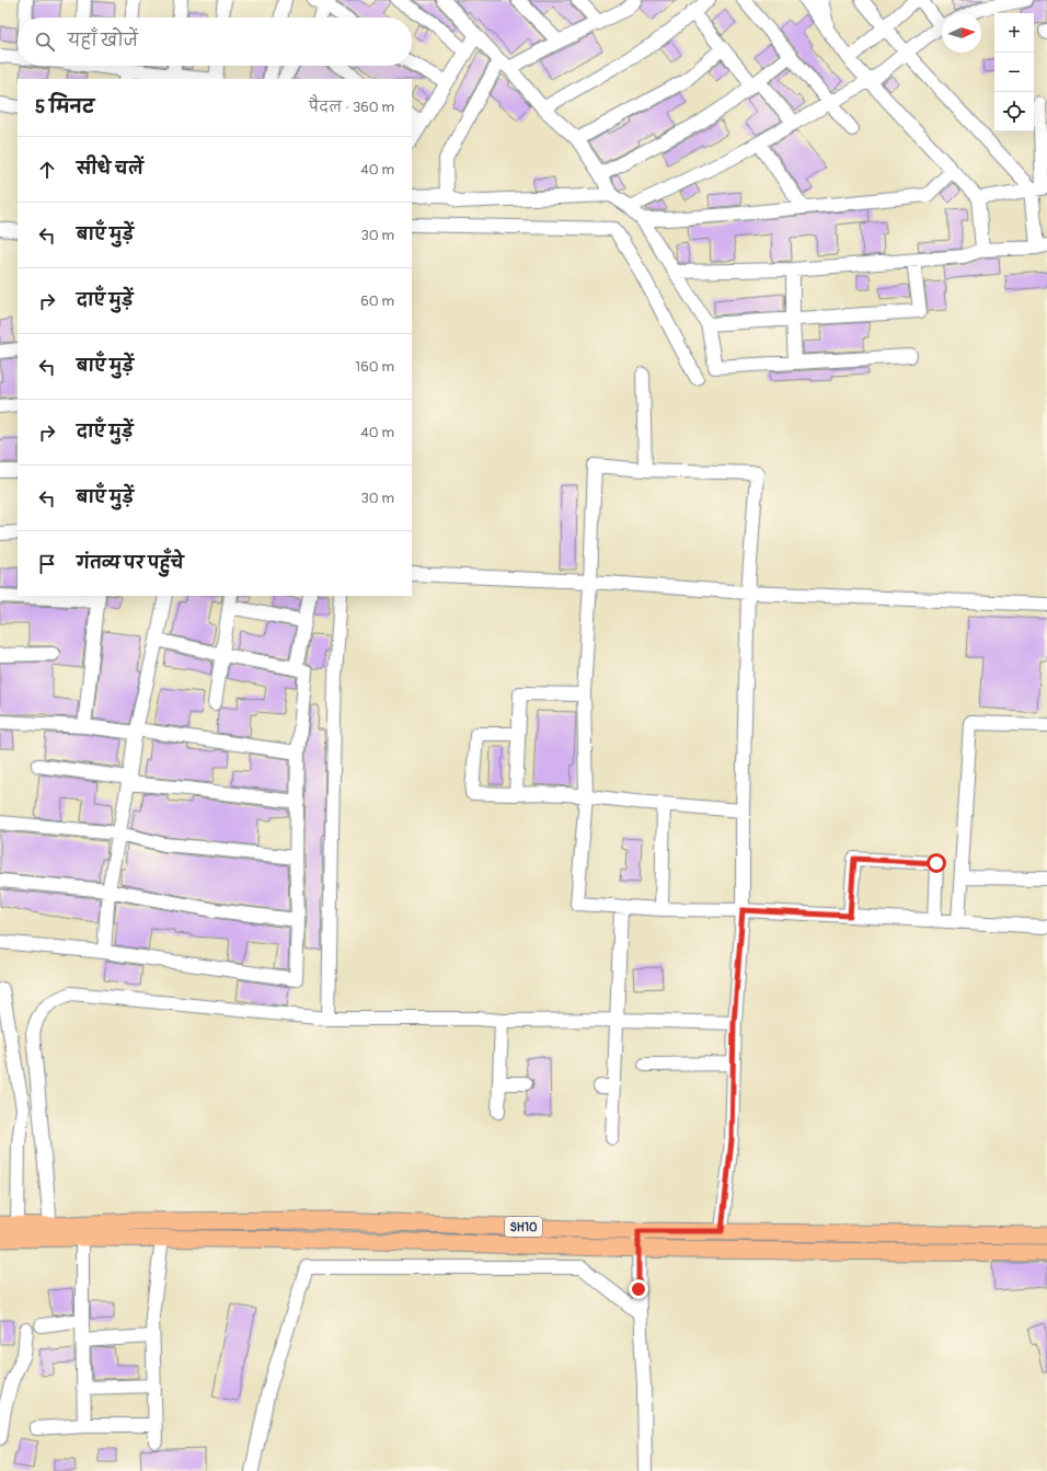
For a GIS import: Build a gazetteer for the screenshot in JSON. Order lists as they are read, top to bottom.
{
  "streets": {
    "main road": ["SH10"]
  },
  "north": "right",
  "page": {
    "map_buttons": ["+", "−"],
    "search": "यहाँ खोजें",
    "heading": ["5 मिनट", "पैदल · 360 m"],
    "list": [
      ["सीधे चलें", "40 m"],
      ["बाएँ मुड़ें", "30 m"],
      ["दाएँ मुड़ें", "60 m"],
      ["बाएँ मुड़ें", "160 m"],
      ["दाएँ मुड़ें", "40 m"],
      ["बाएँ मुड़ें", "30 m"],
      "गंतव्य पर पहुँचे"
    ]
  }
}
